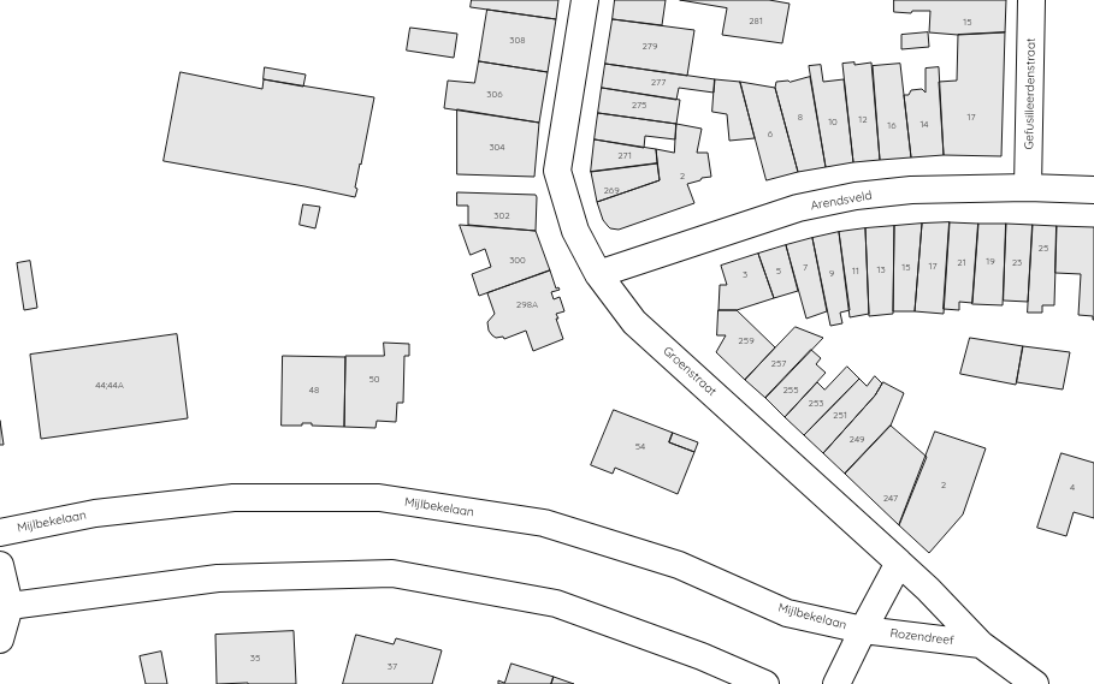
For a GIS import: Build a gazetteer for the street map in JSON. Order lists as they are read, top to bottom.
{
  "streets": {
    "street": [
      "Gefusilleerdenstraat",
      "Arendsveld",
      "Groenstraat",
      "Mijlbekelaan",
      "Rozendreef"
    ]
  },
  "crossings": [
    ["Gefusilleerdenstraat", "Arendsveld"],
    ["Arendsveld", "Groenstraat"],
    ["Groenstraat", "Rozendreef"],
    ["Mijlbekelaan", "Rozendreef"]
  ],
  "house_numbers": [
    "281",
    "15",
    "308",
    "279",
    "277",
    "306",
    "275",
    "8",
    "17",
    "12",
    "10",
    "14",
    "16",
    "6",
    "304",
    "271",
    "2",
    "269",
    "302",
    "25",
    "300",
    "19",
    "21",
    "23",
    "17",
    "7",
    "15",
    "13",
    "5",
    "11",
    "9",
    "3",
    "298A",
    "259",
    "257",
    "50",
    "44;44A",
    "48",
    "255",
    "253",
    "251",
    "249",
    "54",
    "2",
    "4",
    "247",
    "35",
    "37"
  ]
}
